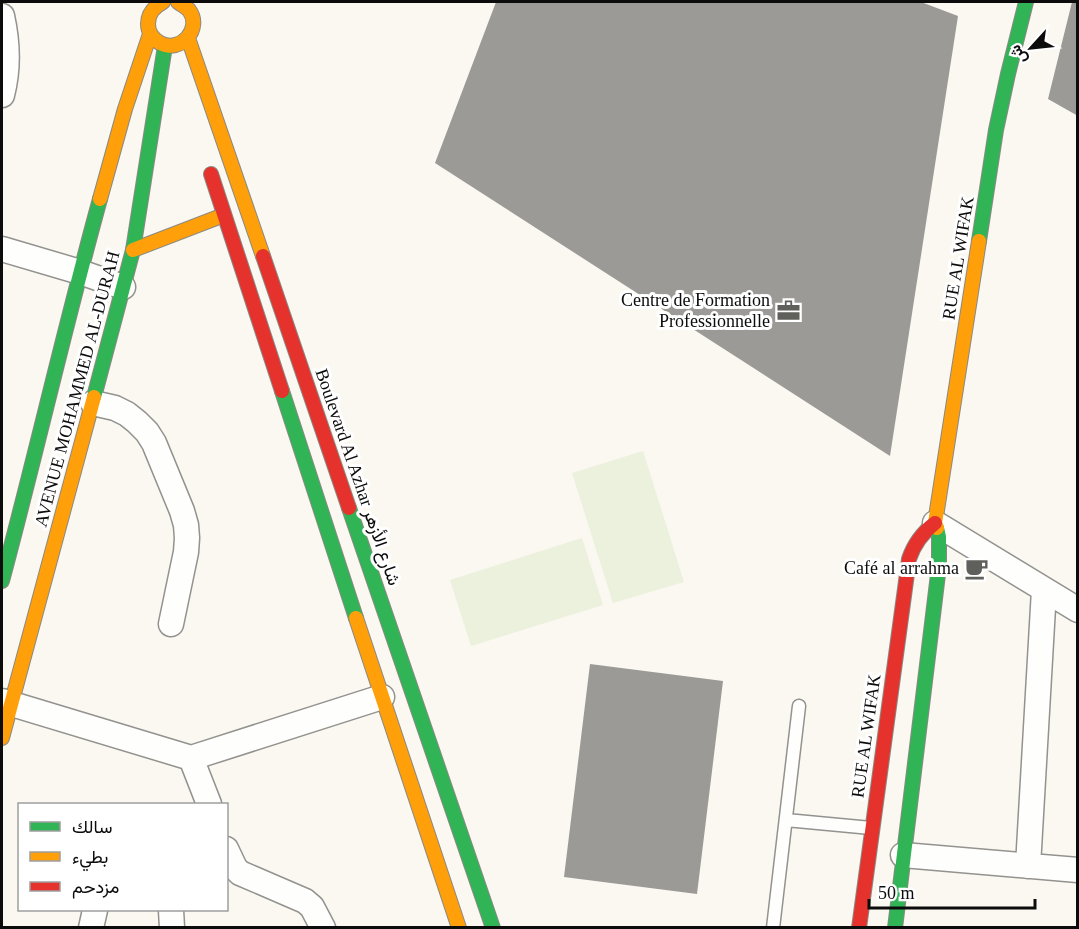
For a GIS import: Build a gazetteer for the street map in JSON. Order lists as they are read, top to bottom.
{
  "streets": {
    "street": ["RUE AL WIFAK", "AVENUE MOHAMMED AL-DURAH", "Boulevard Al Azhar شارع الأزهر"]
  },
  "places": {
    "office": ["Centre de Formation Professionnelle"],
    "cafe": ["Café al arrahma"]
  },
  "legend": ["سالك", "بطيء", "مزدحم"],
  "scale_bar": "50 m",
  "north": "bottom left"
}
